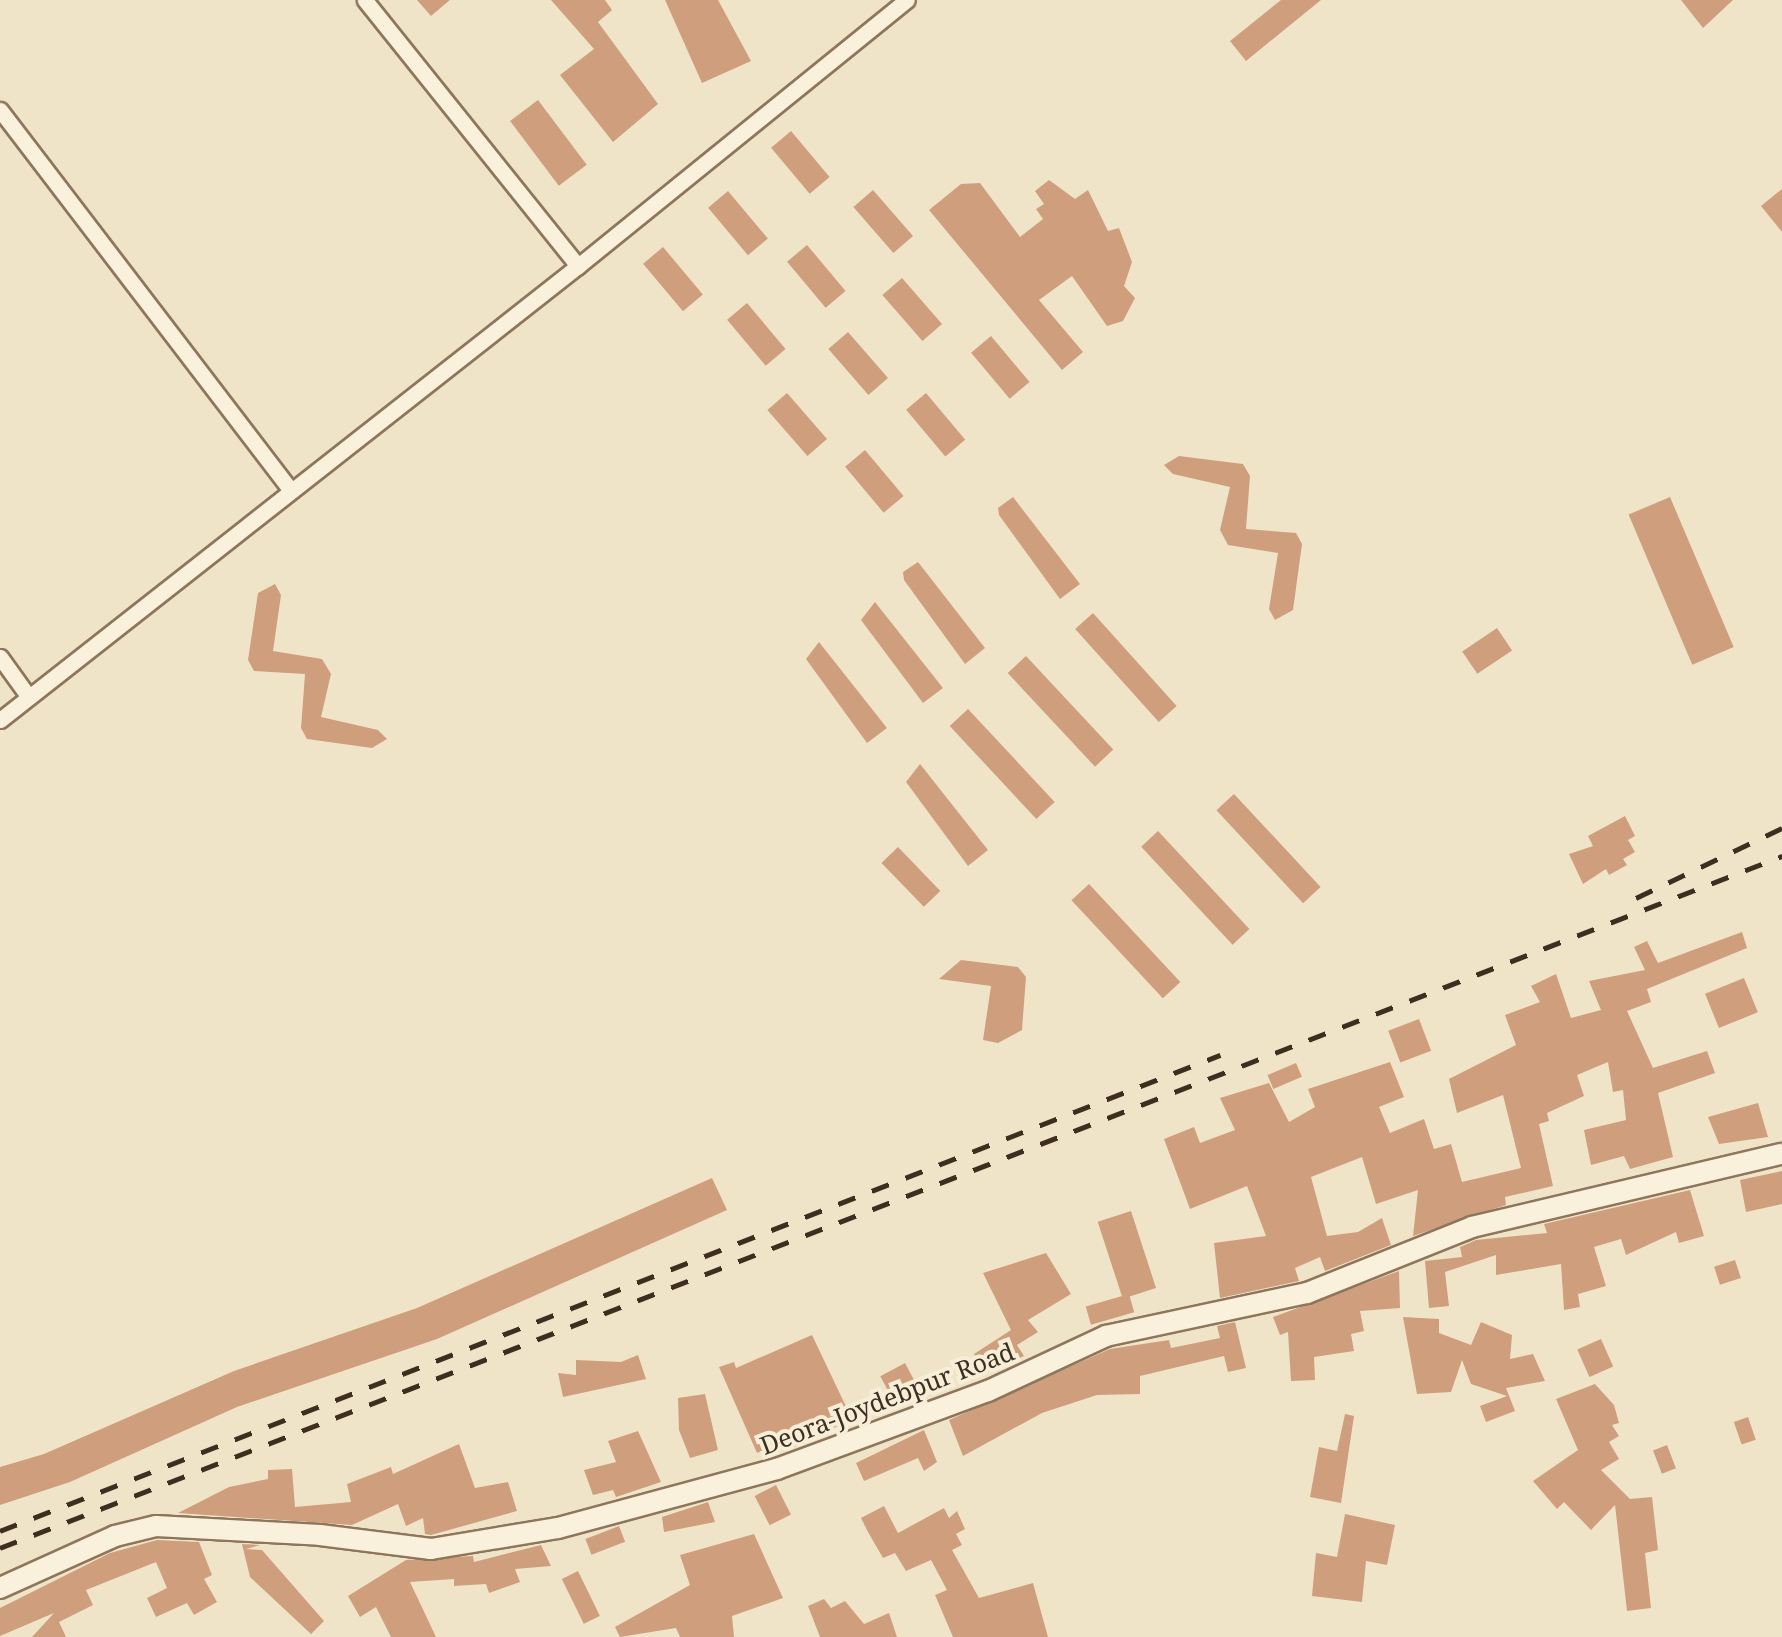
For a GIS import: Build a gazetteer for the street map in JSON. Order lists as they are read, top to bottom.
{
  "streets": {
    "street": ["Deora-Joydebpur Road"]
  }
}
